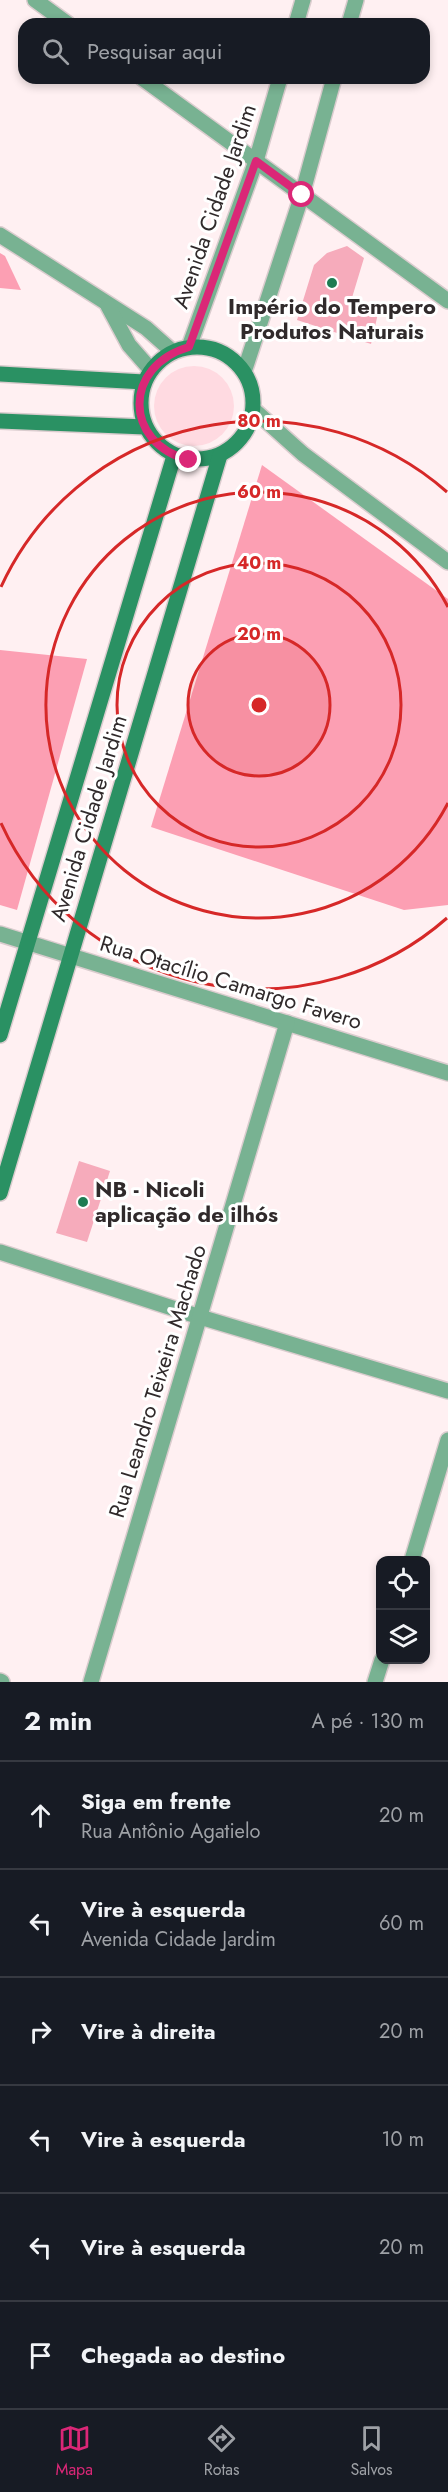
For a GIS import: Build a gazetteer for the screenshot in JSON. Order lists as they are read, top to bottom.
{
  "streets": {
    "street": ["Avenida Cidade Jardim", "Rua Otacílio Camargo Favero", "Rua Leandro Teixeira Machado"]
  },
  "crossings": [
    ["Avenida Cidade Jardim", "Rua Otacílio Camargo Favero"],
    ["Rua Otacílio Camargo Favero", "Rua Leandro Teixeira Machado"]
  ],
  "places": ["Império do Tempero Produtos Naturais", "NB - Nicoli aplicação de ilhós"],
  "page": {
    "search": "Pesquisar aqui",
    "heading": ["2 min", "A pé · 130 m"],
    "list": [
      ["Siga em frente", "Rua Antônio Agatielo", "20 m"],
      ["Vire à esquerda", "Avenida Cidade Jardim", "60 m"],
      ["Vire à direita", "20 m"],
      ["Vire à esquerda", "10 m"],
      ["Vire à esquerda", "20 m"],
      "Chegada ao destino"
    ],
    "nav": ["Mapa", "Rotas", "Salvos"]
  },
  "rings": [
    "80 m",
    "60 m",
    "40 m",
    "20 m"
  ]
}
